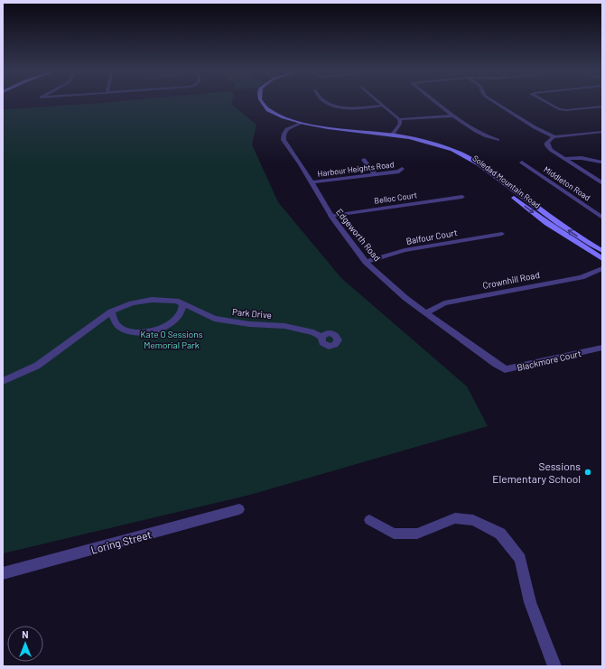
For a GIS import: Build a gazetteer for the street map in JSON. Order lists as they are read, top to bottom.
{
  "streets": {
    "main road": ["Soledad Mountain Road"],
    "street": [
      "Harbour Heights Road",
      "Middleton Road",
      "Belloc Court",
      "Edgeworth Road",
      "Balfour Court",
      "Crownhill Road",
      "Park Drive",
      "Blackmore Court",
      "Loring Street"
    ]
  },
  "crossings": [
    ["Harbour Heights Road", "Edgeworth Road"],
    ["Soledad Mountain Road", "Edgeworth Road"],
    ["Belloc Court", "Edgeworth Road"],
    ["Edgeworth Road", "Balfour Court"],
    ["Edgeworth Road", "Crownhill Road"],
    ["Edgeworth Road", "Blackmore Court"]
  ],
  "parks": ["Kate O Sessions Memorial Park"],
  "places": ["Sessions Elementary School"],
  "north": "top"
}
